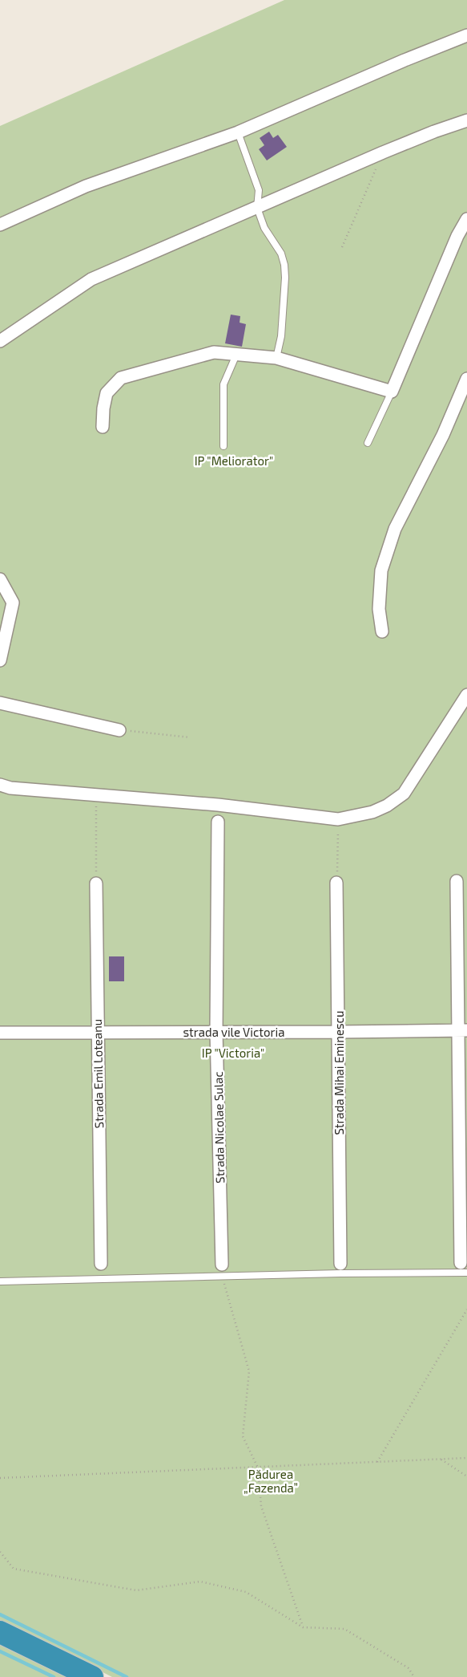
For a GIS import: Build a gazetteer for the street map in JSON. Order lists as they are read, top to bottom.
{
  "streets": {
    "street": [
      "strada vile Victoria",
      "Strada Mihai Eminescu",
      "Strada Emil Loteanu",
      "Strada Nicolae Sulac"
    ]
  },
  "crossings": [
    ["strada vile Victoria", "Strada Mihai Eminescu"],
    ["strada vile Victoria", "Strada Emil Loteanu"],
    ["strada vile Victoria", "Strada Nicolae Sulac"]
  ],
  "parks": ["IP \"Meliorator\"", "IP \"Victoria\"", "Pădurea „Fazenda”"]
}
